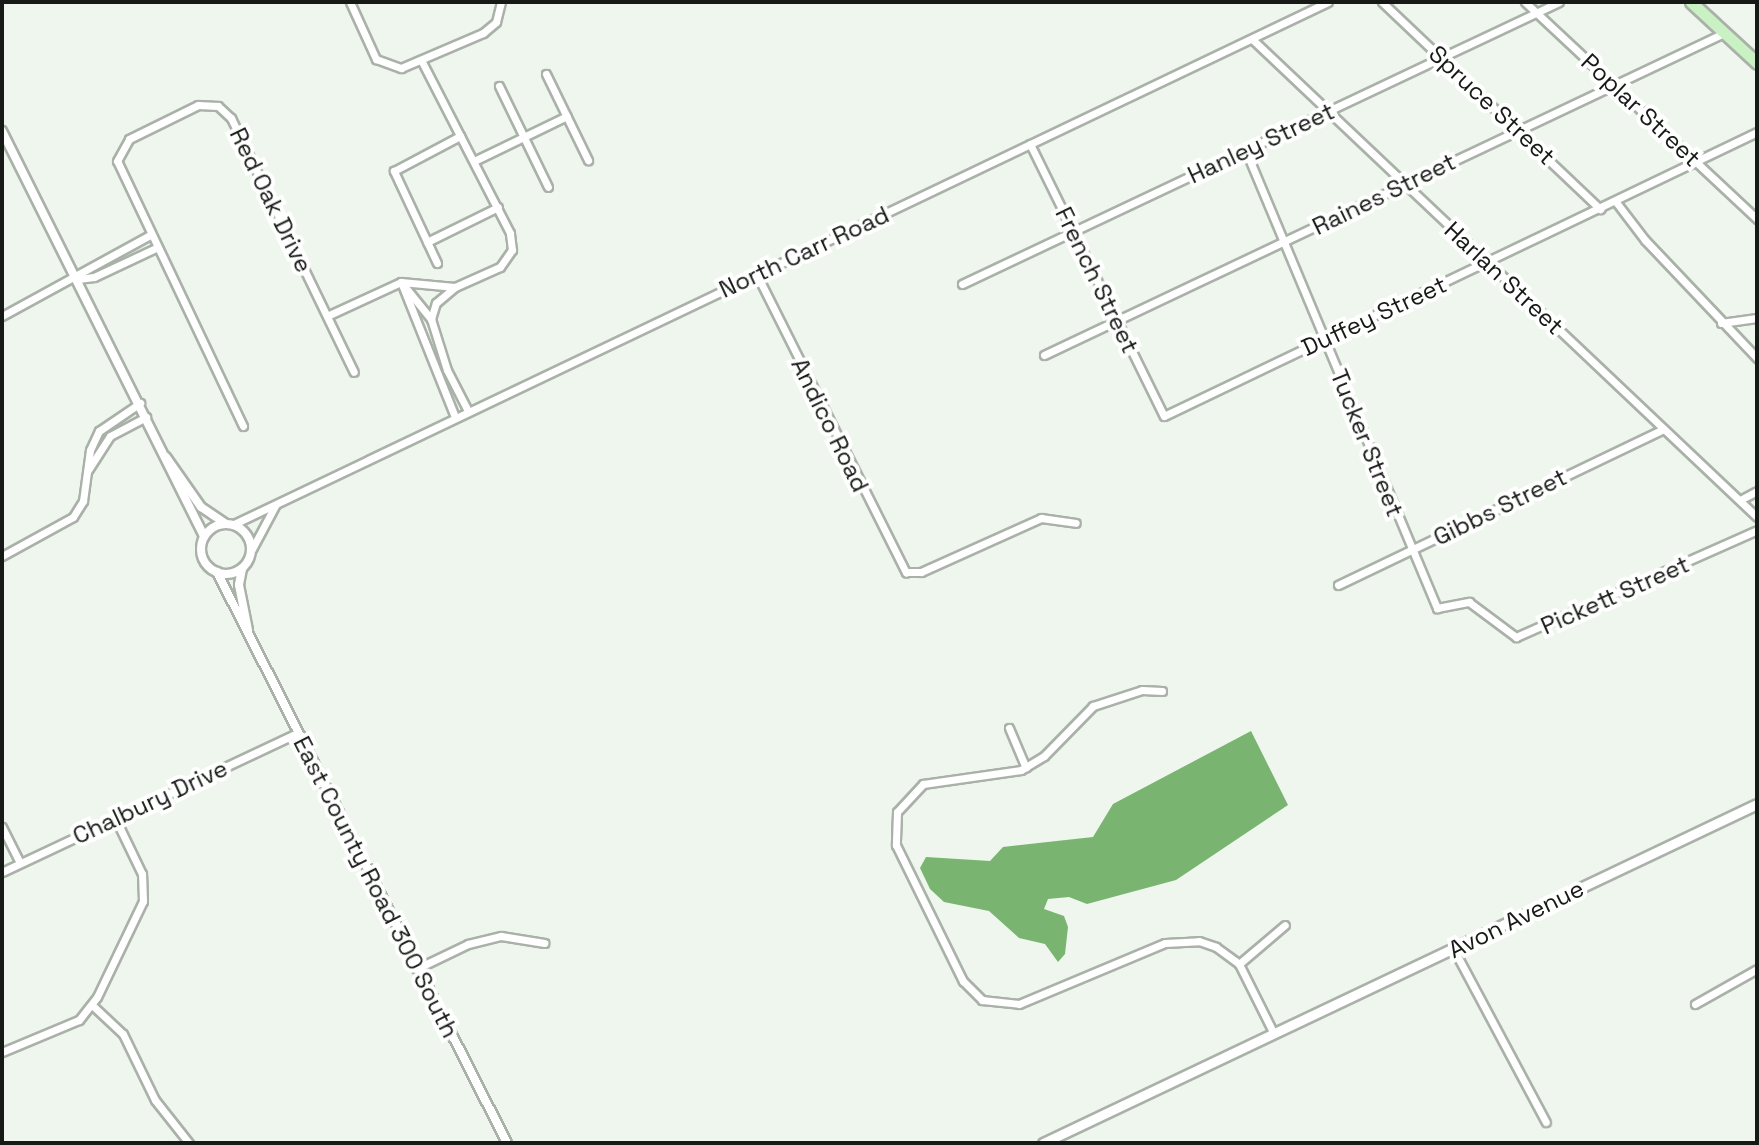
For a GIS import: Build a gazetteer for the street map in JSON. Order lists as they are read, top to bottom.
{
  "streets": {
    "main road": ["Avon Avenue"],
    "street": [
      "Spruce Street",
      "Poplar Street",
      "Hanley Street",
      "Raines Street",
      "Red Oak Drive",
      "North Carr Road",
      "Harlan Street",
      "French Street",
      "Duffey Street",
      "Andico Road",
      "Tucker Street",
      "Gibbs Street",
      "Pickett Street",
      "Chalbury Drive",
      "East County Road 300 South"
    ]
  },
  "crossings": [
    ["Spruce Street", "Hanley Street"],
    ["Spruce Street", "Raines Street"],
    ["Spruce Street", "Duffey Street"],
    ["Poplar Street", "Hanley Street"],
    ["Poplar Street", "Raines Street"],
    ["Poplar Street", "Duffey Street"],
    ["Hanley Street", "Harlan Street"],
    ["Hanley Street", "French Street"],
    ["Hanley Street", "Tucker Street"],
    ["Raines Street", "Harlan Street"],
    ["Raines Street", "French Street"],
    ["Raines Street", "Tucker Street"],
    ["North Carr Road", "Harlan Street"],
    ["North Carr Road", "French Street"],
    ["North Carr Road", "Andico Road"],
    ["North Carr Road", "East County Road 300 South"],
    ["Harlan Street", "Duffey Street"],
    ["Harlan Street", "Gibbs Street"],
    ["French Street", "Duffey Street"],
    ["Duffey Street", "Tucker Street"],
    ["Tucker Street", "Gibbs Street"],
    ["Tucker Street", "Pickett Street"],
    ["Chalbury Drive", "East County Road 300 South"]
  ]
}
